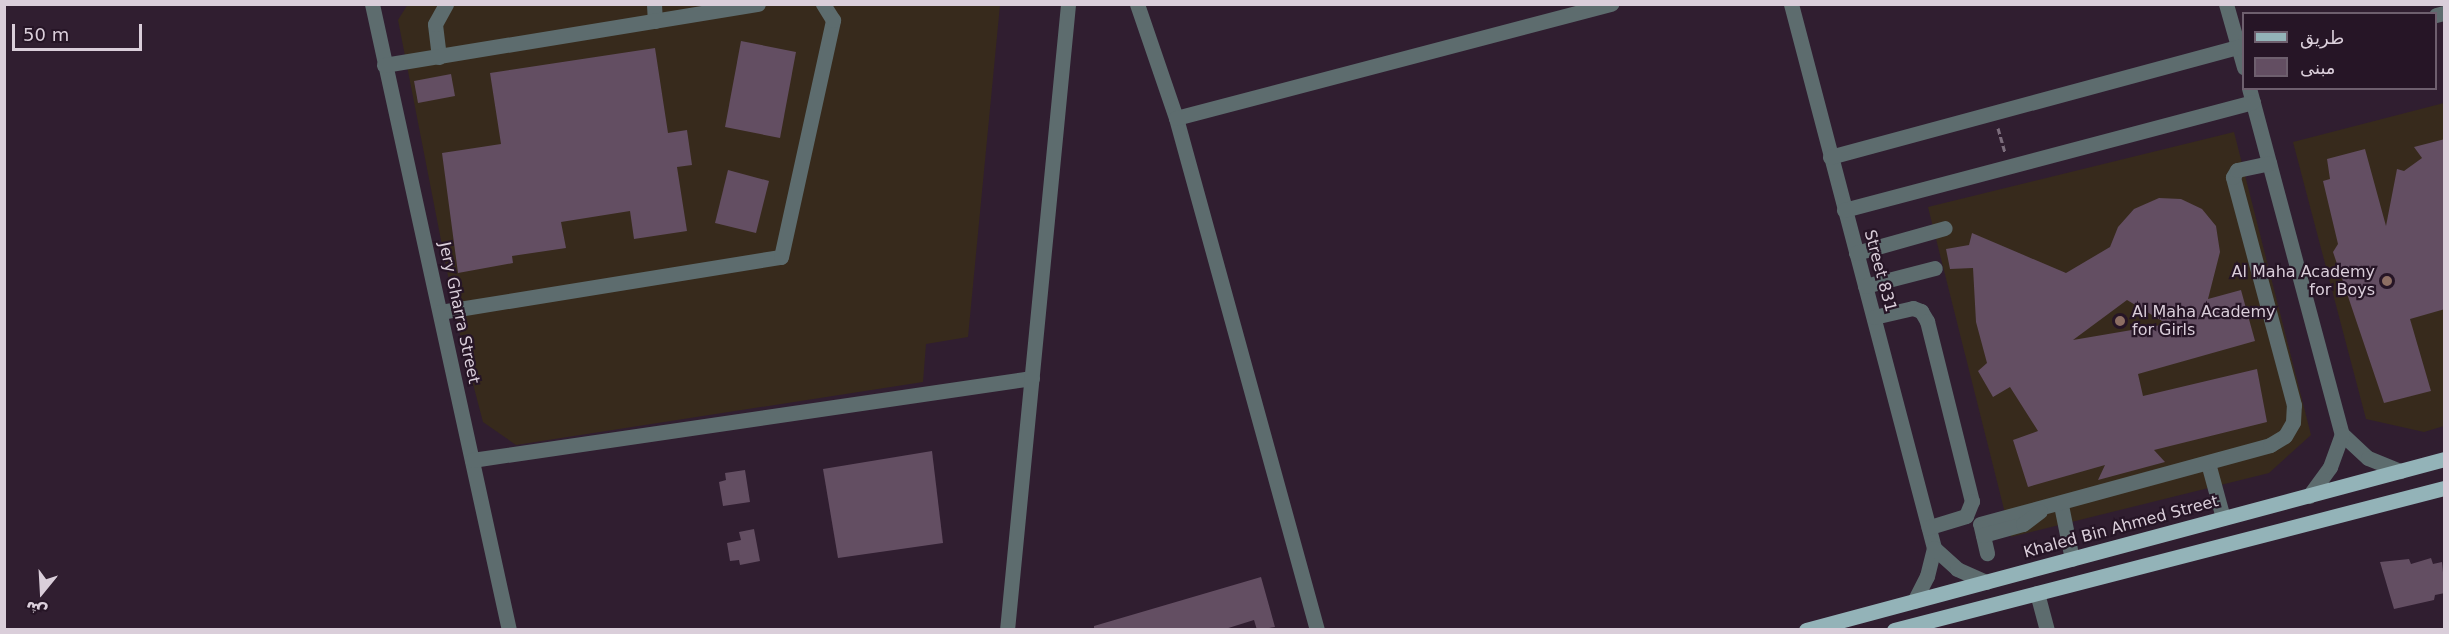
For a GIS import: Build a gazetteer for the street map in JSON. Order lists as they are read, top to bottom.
{
  "streets": {
    "main road": ["Khaled Bin Ahmed Street"],
    "street": ["Street 831", "Jery Gharra Street"]
  },
  "crossings": [
    ["Street 831", "Khaled Bin Ahmed Street"]
  ],
  "places": ["Al Maha Academy for Boys", "Al Maha Academy for Girls"],
  "legend": ["طريق", "مبنى"],
  "scale_bar": "50 m",
  "north": "bottom"
}
